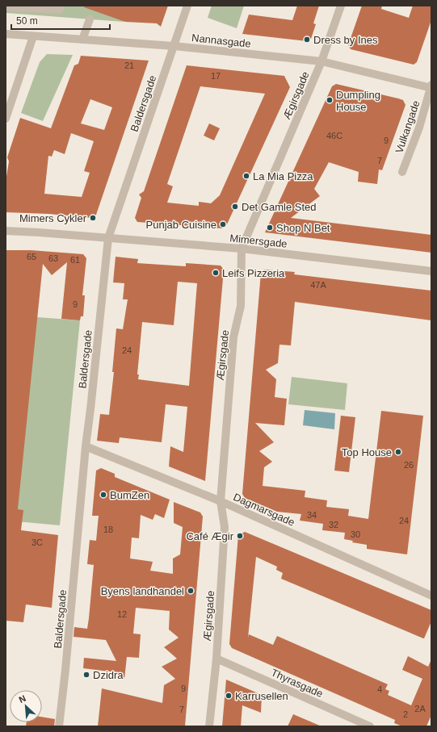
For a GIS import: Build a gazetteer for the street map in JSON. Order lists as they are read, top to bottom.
{
  "streets": {
    "street": [
      "Nannasgade",
      "Ægirsgade",
      "Baldersgade",
      "Vulkangade",
      "Mimersgade",
      "Dagmarsgade",
      "Thyrasgade"
    ]
  },
  "crossings": [
    ["Nannasgade", "Ægirsgade"],
    ["Nannasgade", "Baldersgade"],
    ["Nannasgade", "Vulkangade"],
    ["Ægirsgade", "Mimersgade"],
    ["Ægirsgade", "Dagmarsgade"],
    ["Ægirsgade", "Thyrasgade"],
    ["Baldersgade", "Mimersgade"],
    ["Baldersgade", "Dagmarsgade"]
  ],
  "places": [
    "Dress by Ines",
    "Dumpling House",
    "La Mia Pizza",
    "Det Gamle Sted",
    "Mimers Cykler",
    "Punjab Cuisine",
    "Shop N Bet",
    "Leifs Pizzeria",
    "Top House",
    "BumZen",
    "Café Ægir",
    "Byens landhandel",
    "Dzidra",
    "Karrusellen"
  ],
  "house_numbers": [
    "21",
    "17",
    "46C",
    "9",
    "7",
    "65",
    "63",
    "61",
    "47A",
    "9",
    "24",
    "26",
    "34",
    "24",
    "32",
    "18",
    "30",
    "3C",
    "12",
    "9",
    "4",
    "2A",
    "7",
    "2"
  ],
  "scale_bar": "50 m",
  "north": "top left"
}
